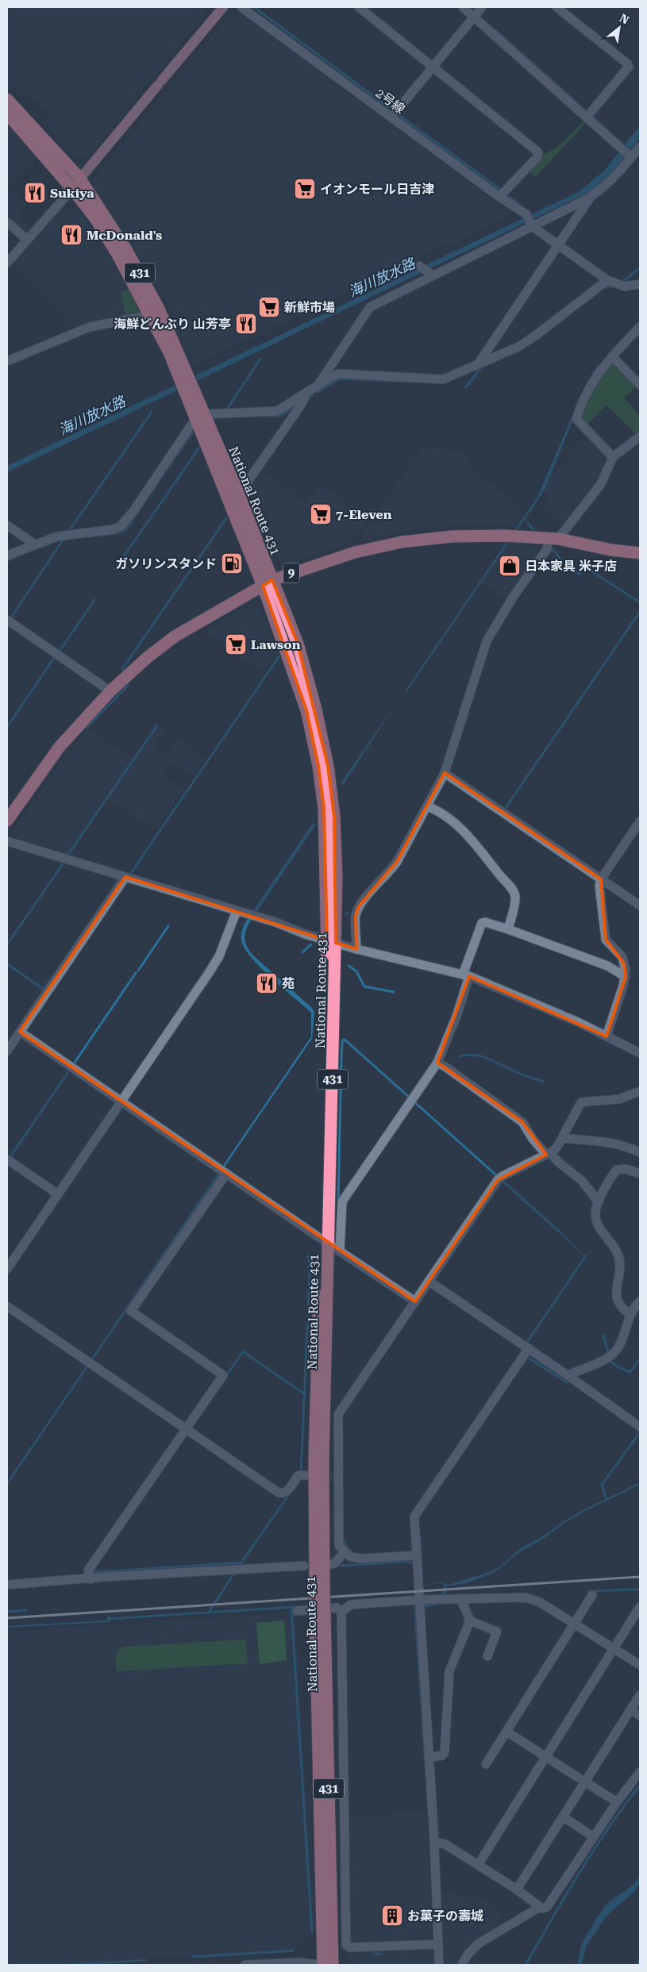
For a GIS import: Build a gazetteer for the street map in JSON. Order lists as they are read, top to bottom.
{
  "streets": {
    "highway": ["431", "National Route 431", "9"],
    "street": ["2号線"]
  },
  "crossings": [
    ["National Route 431", "9"]
  ],
  "water": ["海川放水路"],
  "places": {
    "supermarket": [
      "イオンモール日吉津",
      "新鮮市場",
      "7-Eleven",
      "Lawson"
    ],
    "restaurant": [
      "Sukiya",
      "McDonald's",
      "海鮮どんぶり 山芳亭",
      "苑"
    ],
    "fuel station": ["ガソリンスタンド"],
    "shop": ["日本家具 米子店"],
    "building": ["お菓子の壽城"]
  },
  "north": "top right"
}
